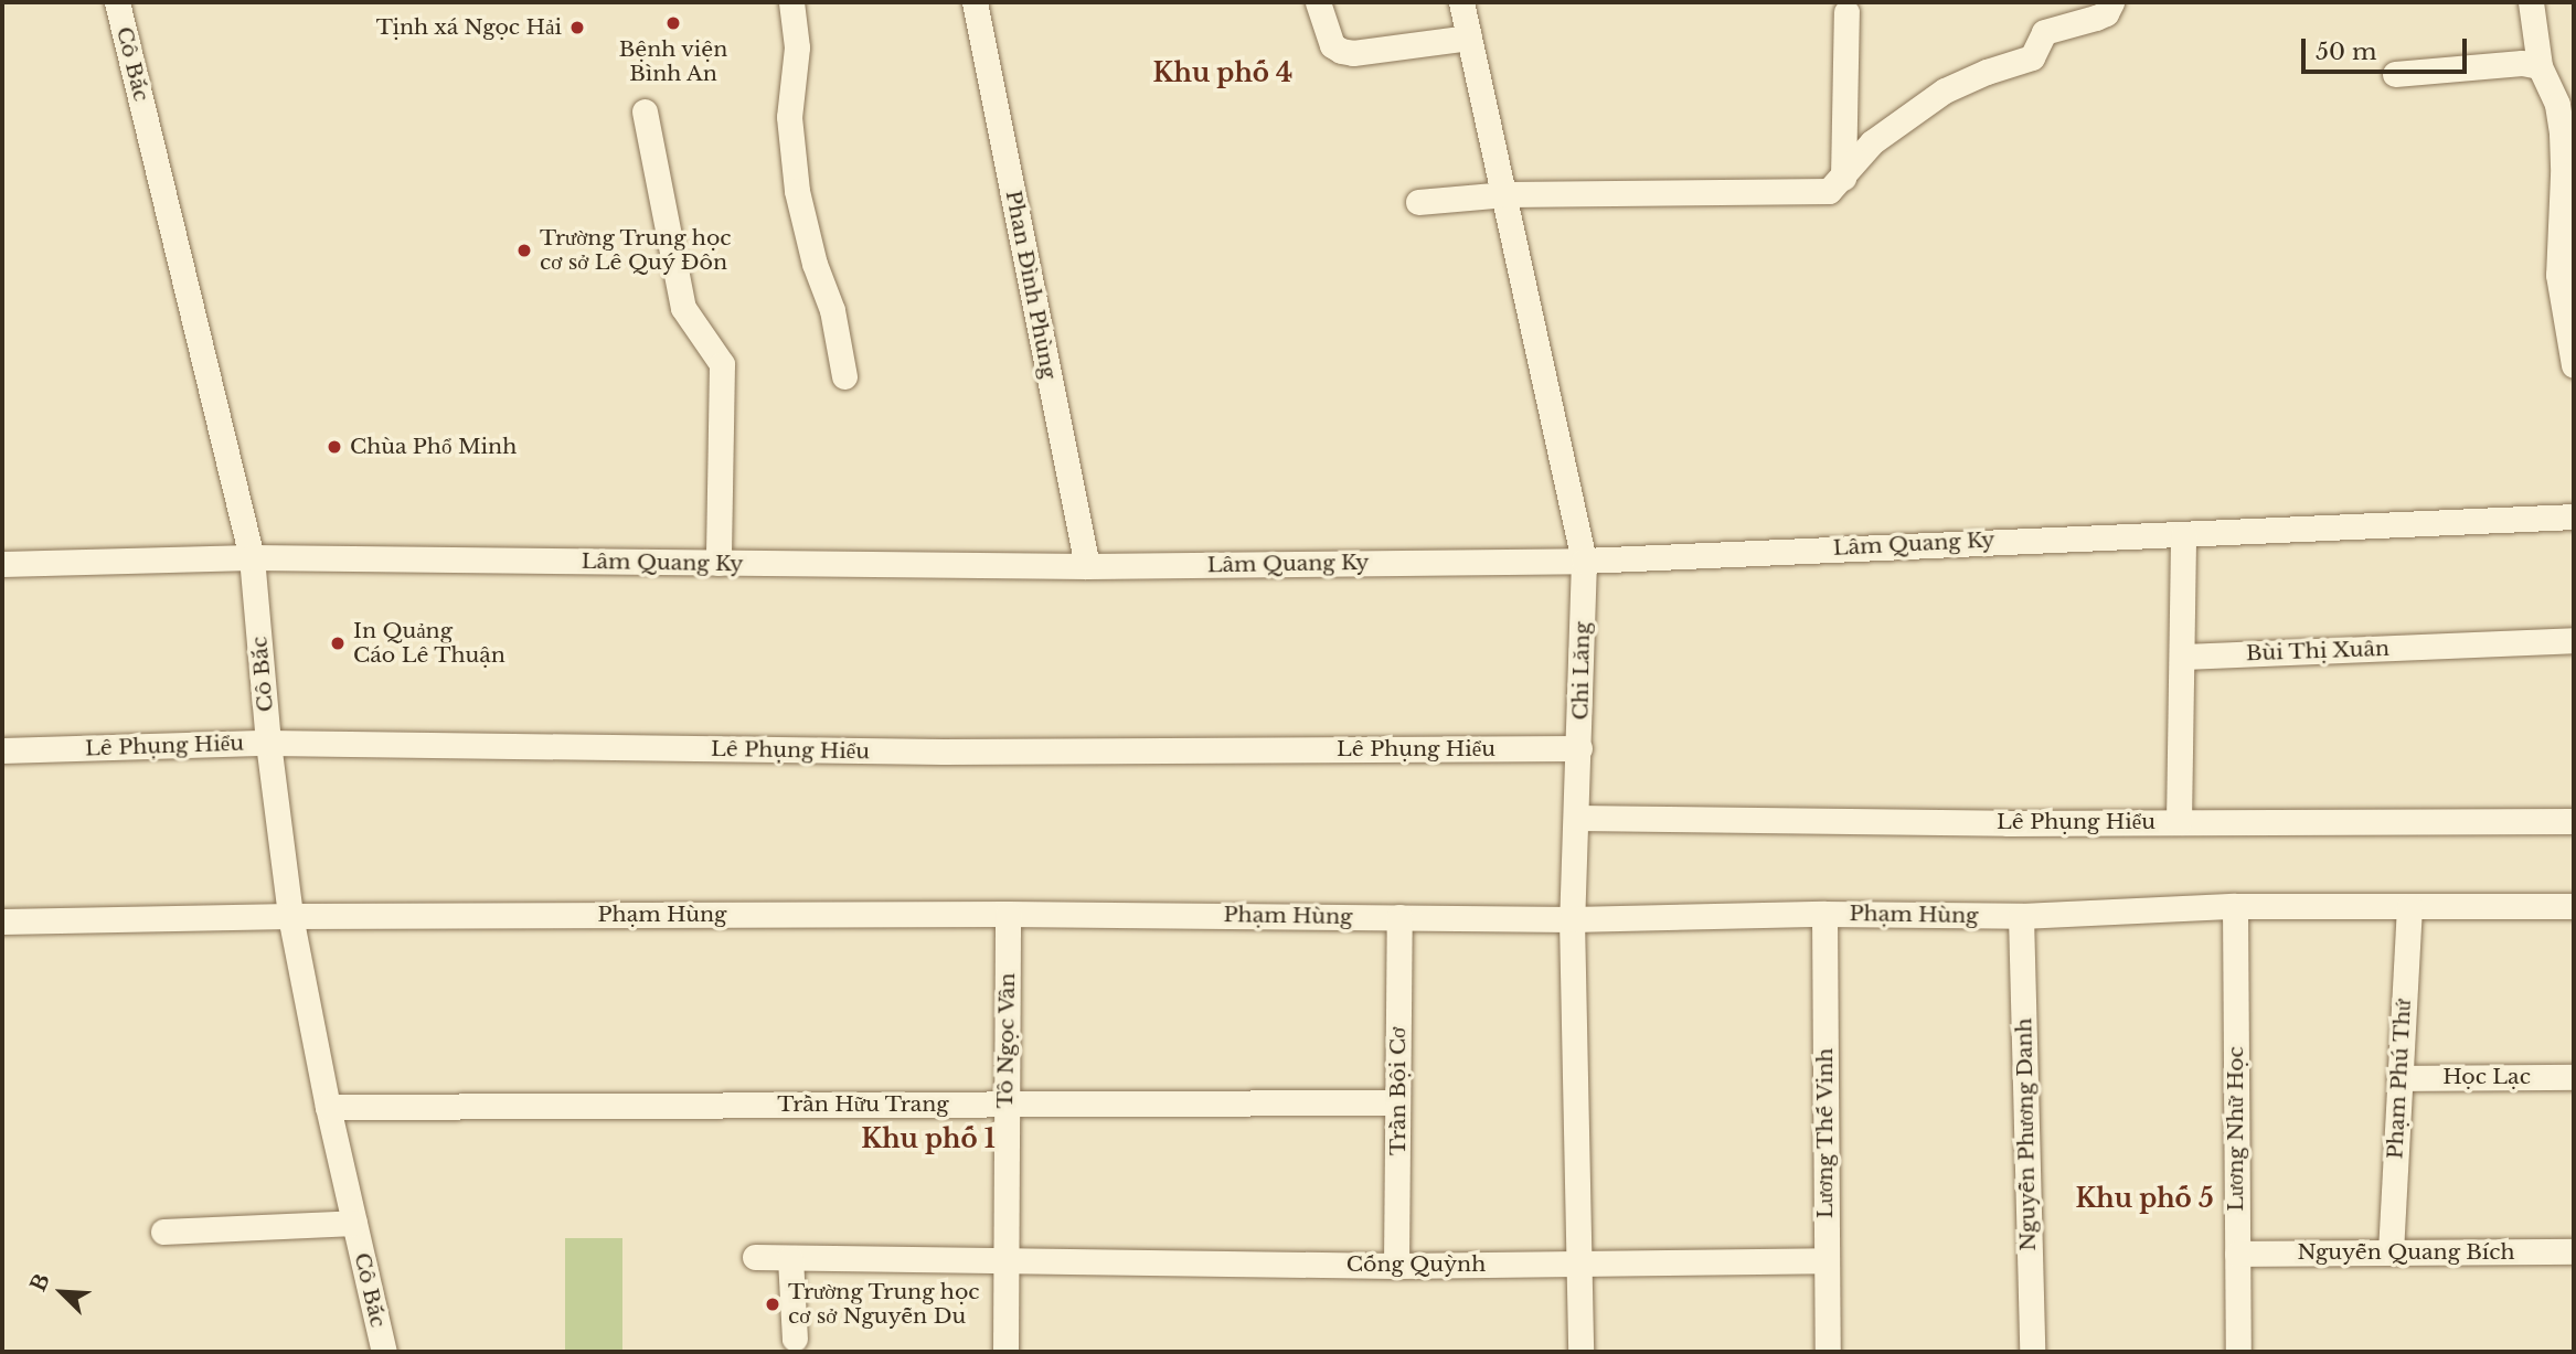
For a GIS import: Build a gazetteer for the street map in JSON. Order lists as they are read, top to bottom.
{
  "streets": {
    "street": [
      "Cô Bắc",
      "Phan Đình Phùng",
      "Lâm Quang Ky",
      "Bùi Thị Xuân",
      "Chi Lăng",
      "Lê Phụng Hiểu",
      "Phạm Hùng",
      "Tô Ngọc Vân",
      "Học Lạc",
      "Phạm Phú Thứ",
      "Trần Bội Cơ",
      "Trần Hữu Trang",
      "Lương Nhữ Học",
      "Lương Thế Vinh",
      "Nguyễn Phương Danh",
      "Nguyễn Quang Bích",
      "Cống Quỳnh"
    ]
  },
  "crossings": [
    ["Cô Bắc", "Lâm Quang Ky"],
    ["Cô Bắc", "Lê Phụng Hiểu"],
    ["Cô Bắc", "Phạm Hùng"],
    ["Cô Bắc", "Trần Hữu Trang"],
    ["Phan Đình Phùng", "Lâm Quang Ky"],
    ["Lâm Quang Ky", "Chi Lăng"],
    ["Chi Lăng", "Lê Phụng Hiểu"],
    ["Chi Lăng", "Phạm Hùng"],
    ["Chi Lăng", "Cống Quỳnh"],
    ["Phạm Hùng", "Tô Ngọc Vân"],
    ["Phạm Hùng", "Phạm Phú Thứ"],
    ["Phạm Hùng", "Trần Bội Cơ"],
    ["Phạm Hùng", "Lương Nhữ Học"],
    ["Phạm Hùng", "Lương Thế Vinh"],
    ["Phạm Hùng", "Nguyễn Phương Danh"],
    ["Tô Ngọc Vân", "Trần Hữu Trang"],
    ["Tô Ngọc Vân", "Cống Quỳnh"],
    ["Học Lạc", "Phạm Phú Thứ"],
    ["Phạm Phú Thứ", "Nguyễn Quang Bích"],
    ["Trần Bội Cơ", "Trần Hữu Trang"],
    ["Trần Bội Cơ", "Cống Quỳnh"],
    ["Lương Nhữ Học", "Nguyễn Quang Bích"],
    ["Lương Thế Vinh", "Cống Quỳnh"]
  ],
  "districts": ["Khu phố 4", "Khu phố 1", "Khu phố 5"],
  "places": [
    "Bệnh viện Bình An",
    "Tịnh xá Ngọc Hải",
    "Trường Trung học cơ sở Lê Quý Đôn",
    "Chùa Phổ Minh",
    "In Quảng Cáo Lê Thuận",
    "Trường Trung học cơ sở Nguyễn Du"
  ],
  "scale_bar": "50 m",
  "north": "top left"
}
